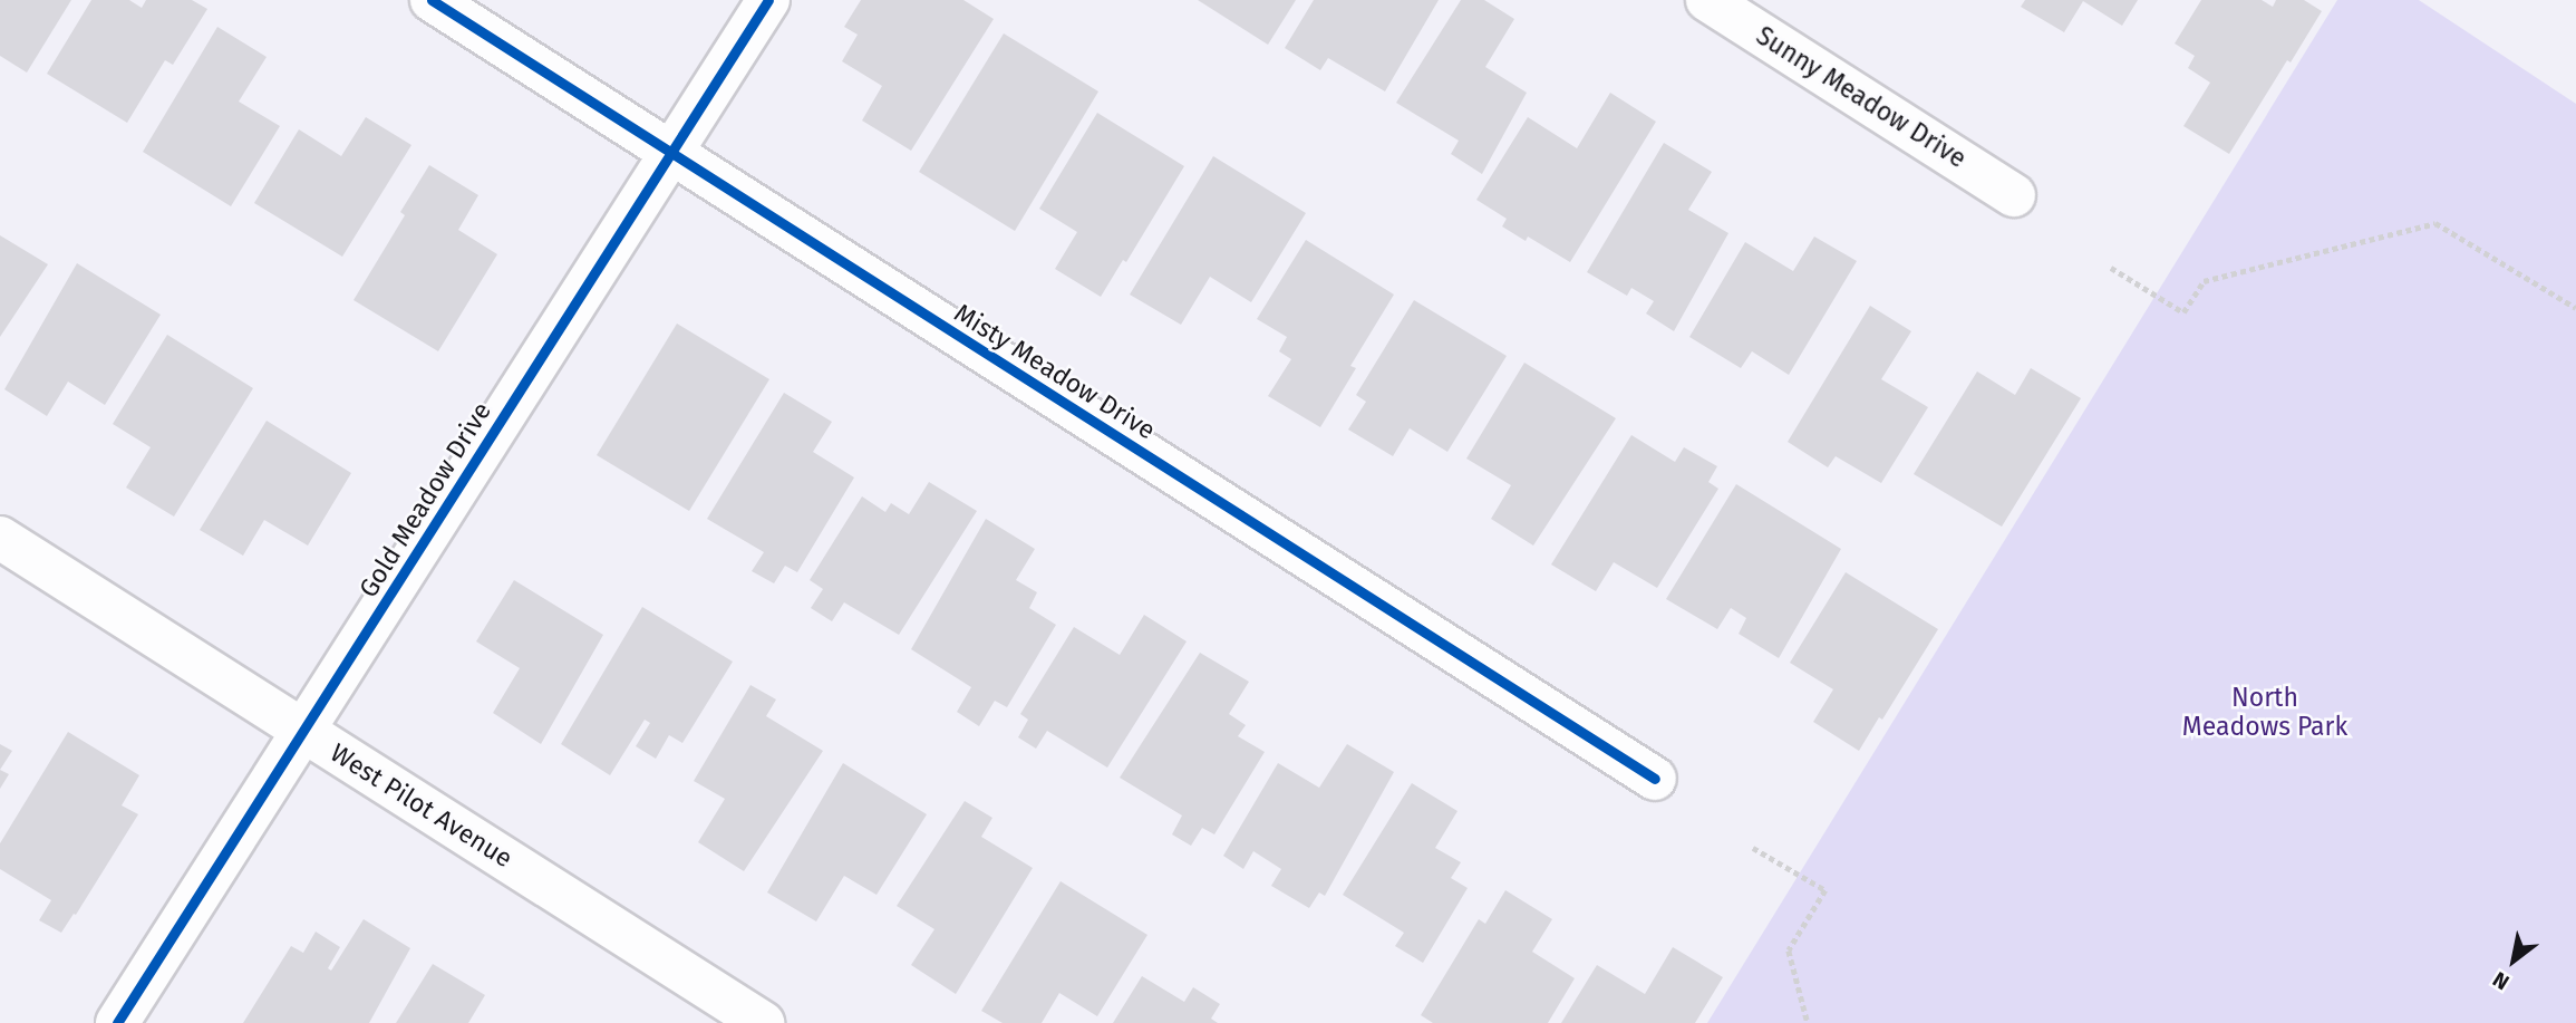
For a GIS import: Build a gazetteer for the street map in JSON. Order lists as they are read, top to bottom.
{
  "streets": {
    "street": [
      "Sunny Meadow Drive",
      "Misty Meadow Drive",
      "Gold Meadow Drive",
      "West Pilot Avenue"
    ]
  },
  "crossings": [
    ["Misty Meadow Drive", "Gold Meadow Drive"],
    ["Gold Meadow Drive", "West Pilot Avenue"]
  ],
  "parks": ["North Meadows Park"],
  "north": "bottom left"
}
